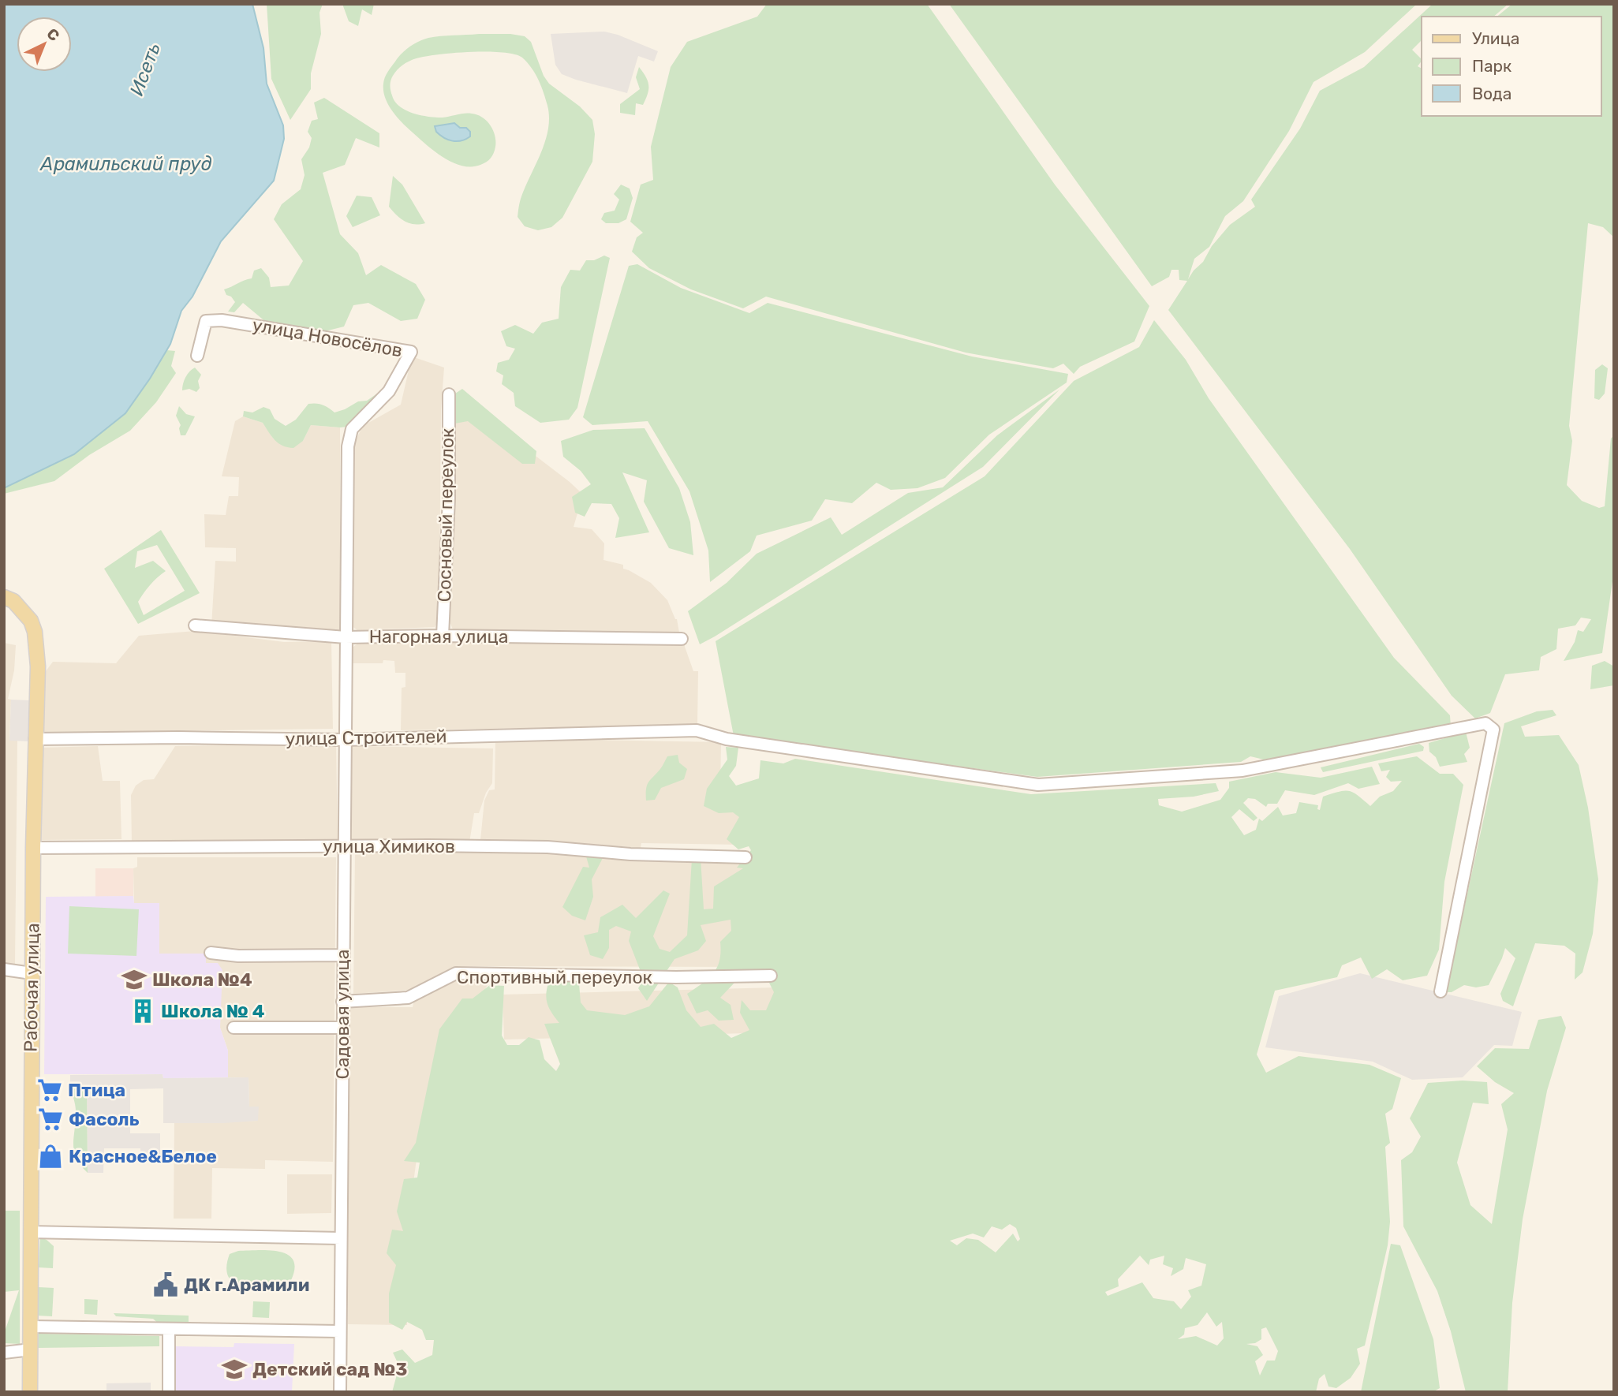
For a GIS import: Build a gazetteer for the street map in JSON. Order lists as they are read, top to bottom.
{
  "streets": {
    "main road": ["Рабочая улица"],
    "street": [
      "улица Новосёлов",
      "Сосновый переулок",
      "Нагорная улица",
      "улица Строителей",
      "улица Химиков",
      "Спортивный переулок",
      "Садовая улица"
    ]
  },
  "crossings": [
    ["улица Новосёлов", "Нагорная улица"],
    ["улица Новосёлов", "Садовая улица"],
    ["Сосновый переулок", "Нагорная улица"],
    ["Нагорная улица", "Садовая улица"],
    ["улица Строителей", "Рабочая улица"],
    ["улица Строителей", "Садовая улица"],
    ["улица Химиков", "Рабочая улица"],
    ["улица Химиков", "Садовая улица"],
    ["Спортивный переулок", "Садовая улица"]
  ],
  "water": ["Исеть", "Арамильский пруд"],
  "places": {
    "school or university": ["Школа №4", "Детский сад №3"],
    "building": ["Школа № 4"],
    "supermarket": ["Птица", "Фасоль"],
    "shop": ["Красное&Белое"],
    "public building": ["ДК г.Арамили"]
  },
  "legend": ["Улица", "Парк", "Вода"],
  "north": "top right"
}
